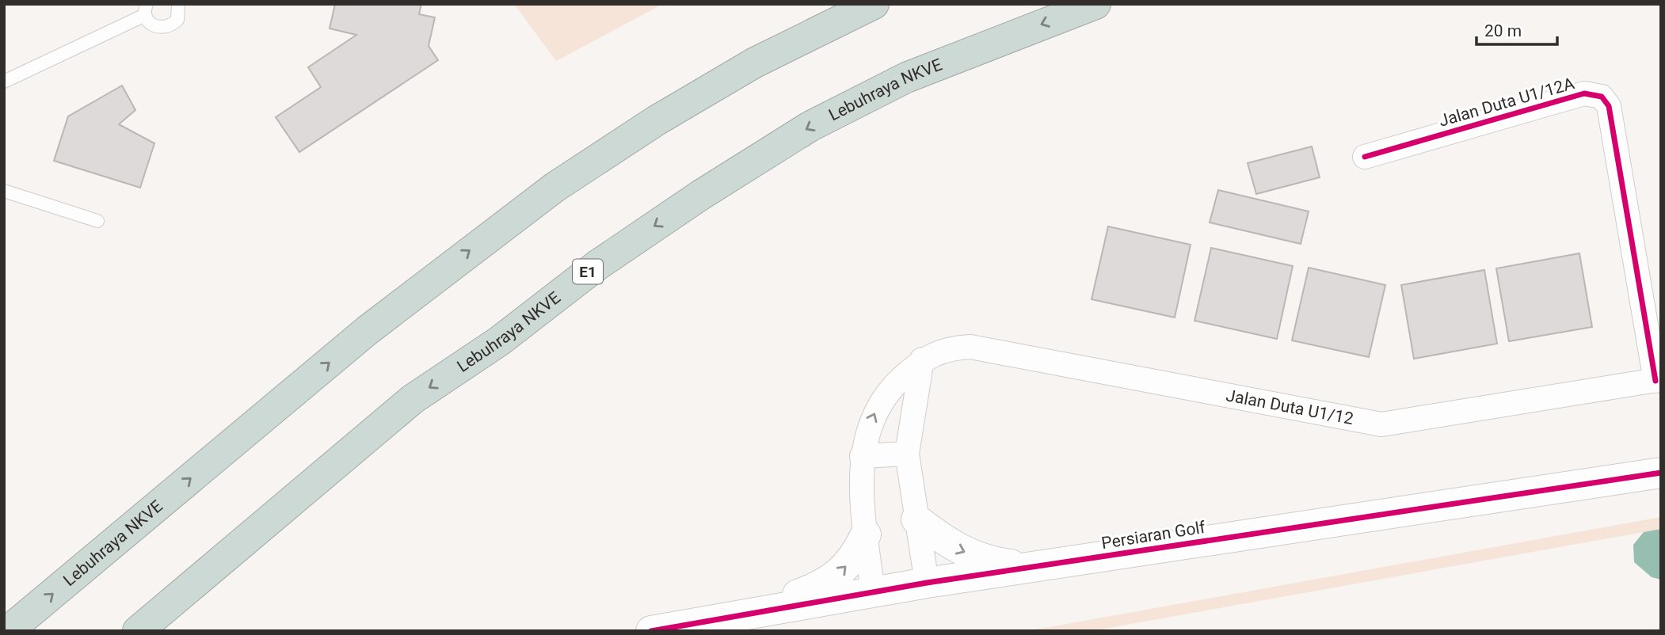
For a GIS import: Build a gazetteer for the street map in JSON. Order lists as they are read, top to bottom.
{
  "streets": {
    "highway": ["Lebuhraya NKVE", "E1"],
    "street": ["Jalan Duta U1/12A", "Jalan Duta U1/12", "Persiaran Golf"]
  },
  "crossings": [
    ["Jalan Duta U1/12A", "Jalan Duta U1/12"]
  ],
  "scale_bar": "20 m"
}
